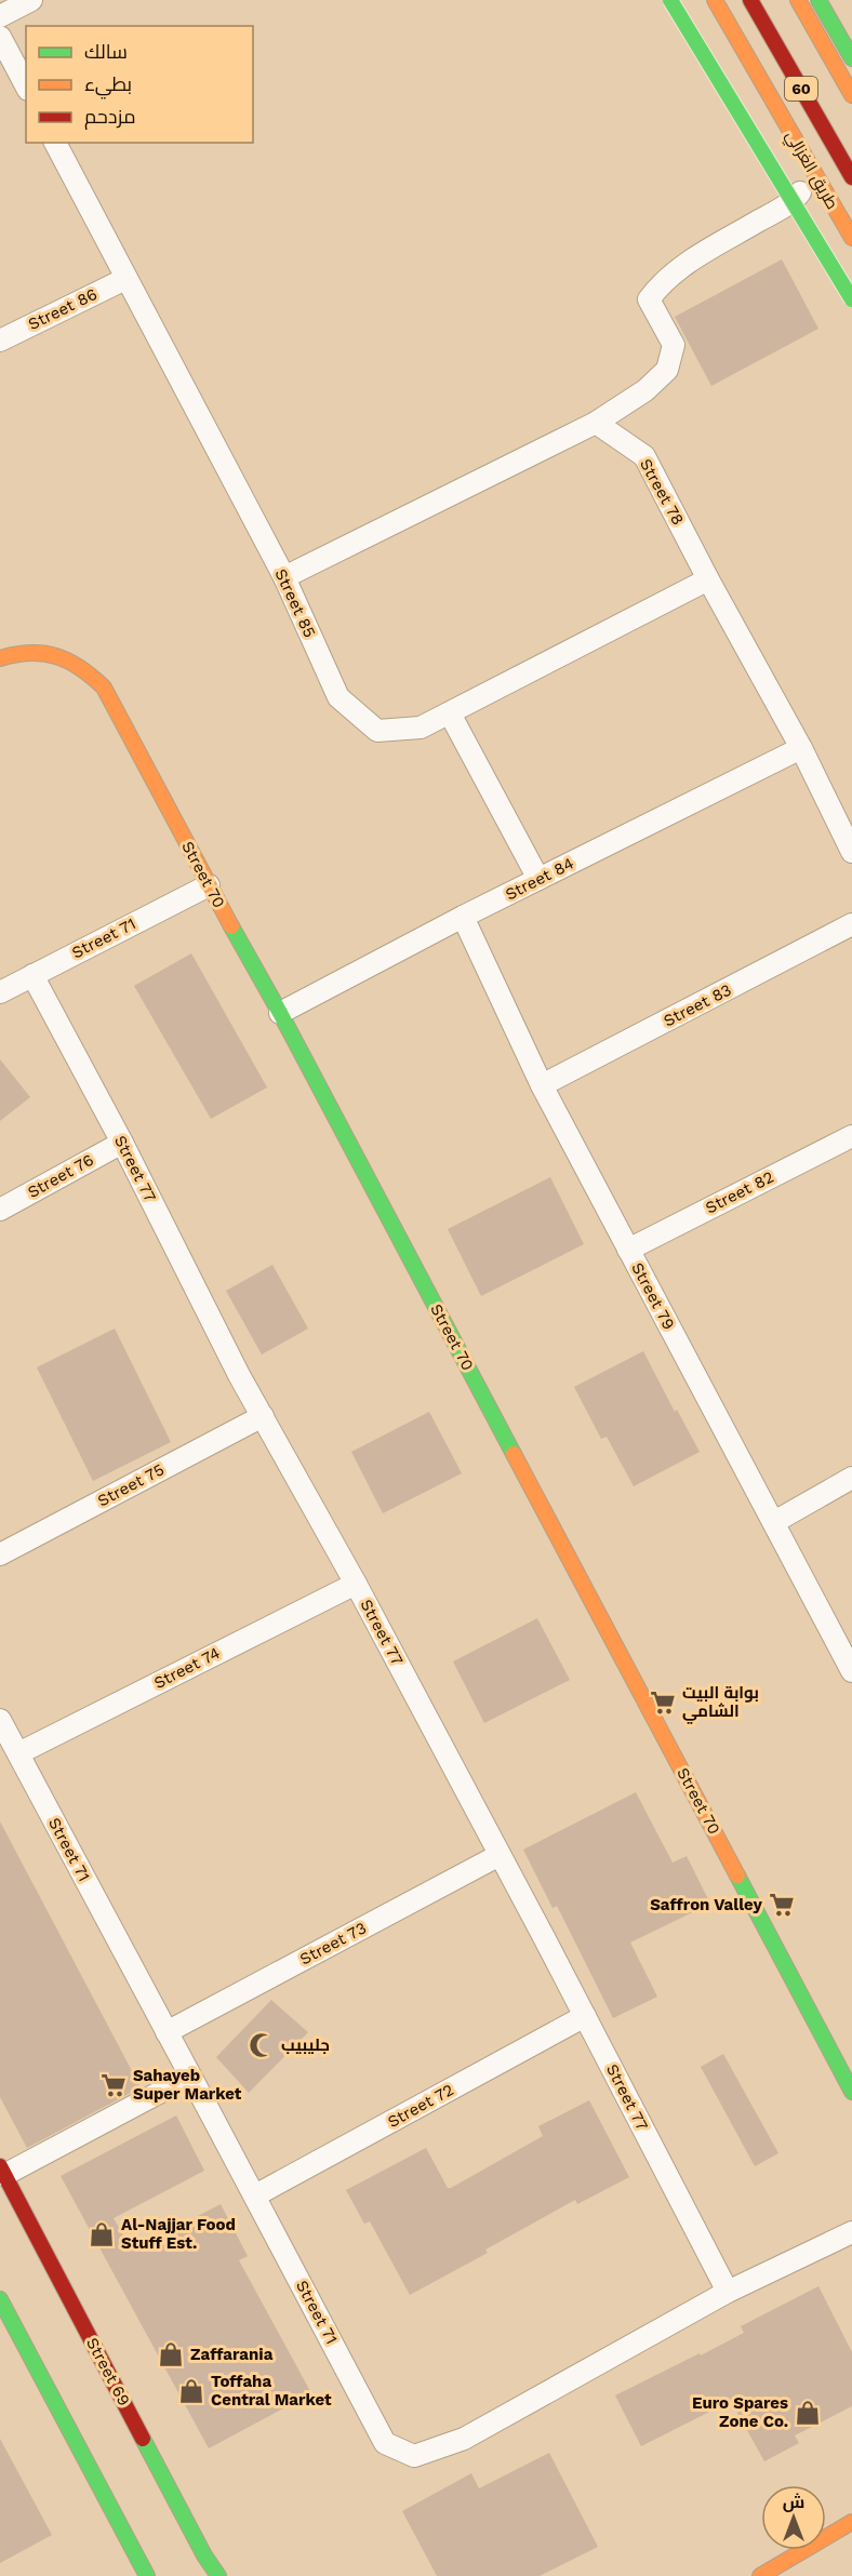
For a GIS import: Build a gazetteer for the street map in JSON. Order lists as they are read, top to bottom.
{
  "streets": {
    "main road": [
      "60",
      "طريق الغزالي",
      "Street 70",
      "Street 69"
    ],
    "street": [
      "Street 86",
      "Street 78",
      "Street 85",
      "Street 84",
      "Street 71",
      "Street 83",
      "Street 77",
      "Street 76",
      "Street 82",
      "Street 79",
      "Street 75",
      "Street 74",
      "Street 73",
      "Street 72"
    ]
  },
  "crossings": [
    ["Street 86", "Street 85"],
    ["Street 78", "Street 85"],
    ["Street 78", "Street 84"],
    ["Street 70", "Street 84"],
    ["Street 70", "Street 71"],
    ["Street 84", "Street 79"],
    ["Street 71", "Street 77"],
    ["Street 71", "Street 74"],
    ["Street 71", "Street 73"],
    ["Street 71", "Street 72"],
    ["Street 83", "Street 79"],
    ["Street 77", "Street 76"],
    ["Street 77", "Street 75"],
    ["Street 77", "Street 74"],
    ["Street 77", "Street 73"],
    ["Street 77", "Street 72"],
    ["Street 82", "Street 79"]
  ],
  "places": {
    "supermarket": ["بوابة البيت الشامي", "Saffron Valley", "Sahayeb Super Market"],
    "mosque": ["جليبيب"],
    "shop": [
      "Al-Najjar Food Stuff Est.",
      "Zaffarania",
      "Toffaha Central Market",
      "Euro Spares Zone Co."
    ]
  },
  "legend": ["سالك", "بطيء", "مزدحم"],
  "north": "top"
}
